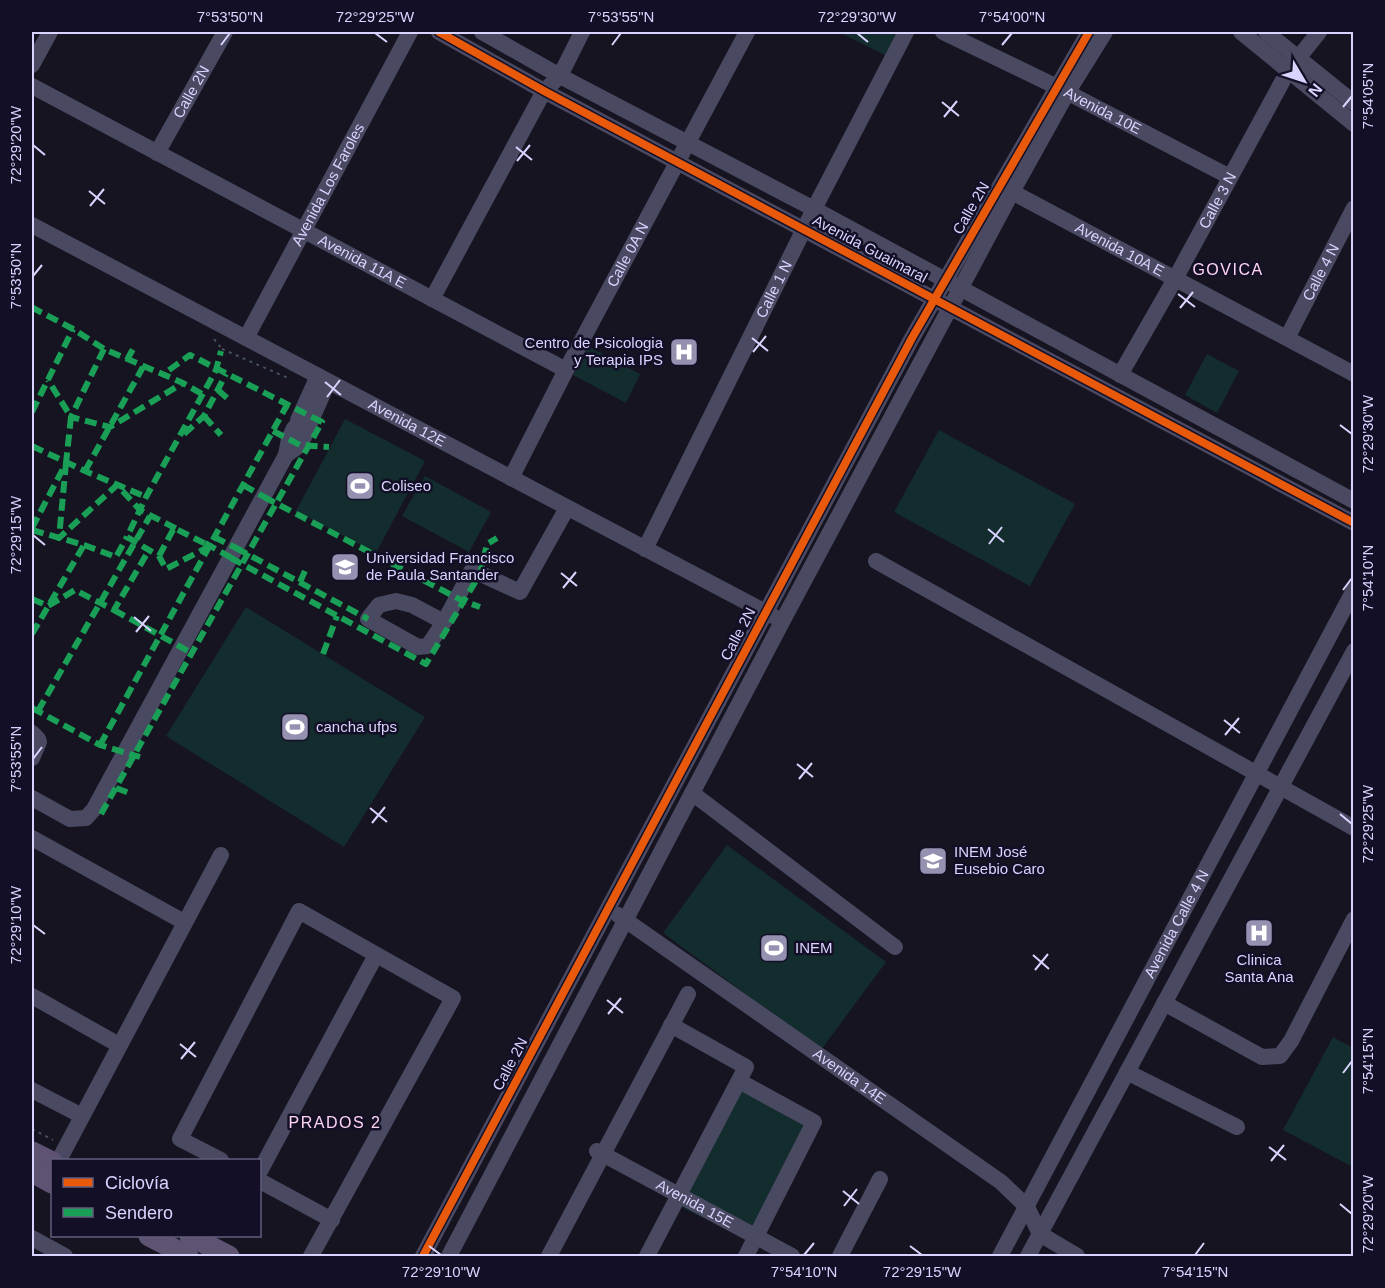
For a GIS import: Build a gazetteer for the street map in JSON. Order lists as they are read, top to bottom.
{
  "streets": {
    "street": [
      "Calle 2N",
      "Avenida 10E",
      "Avenida Los Faroles",
      "Calle 3 N",
      "Avenida Guaimaral",
      "Avenida 10A E",
      "Calle 0A N",
      "Avenida 11A E",
      "Calle 4 N",
      "Calle 1 N",
      "Avenida 12E",
      "Avenida Calle 4 N",
      "Avenida 14E",
      "Avenida 15E"
    ]
  },
  "crossings": [
    ["Calle 2N", "Avenida 10E"],
    ["Calle 2N", "Avenida Guaimaral"],
    ["Calle 2N", "Avenida 10A E"],
    ["Calle 2N", "Avenida 11A E"],
    ["Calle 2N", "Avenida 12E"],
    ["Calle 2N", "Avenida 14E"],
    ["Avenida 10E", "Calle 3 N"],
    ["Avenida Los Faroles", "Avenida 11A E"],
    ["Avenida Los Faroles", "Avenida 12E"],
    ["Calle 3 N", "Avenida Guaimaral"],
    ["Calle 3 N", "Avenida 10A E"],
    ["Avenida Guaimaral", "Calle 0A N"],
    ["Avenida Guaimaral", "Calle 1 N"],
    ["Avenida 10A E", "Calle 4 N"],
    ["Calle 0A N", "Avenida 11A E"],
    ["Calle 0A N", "Avenida 12E"],
    ["Calle 1 N", "Avenida 12E"],
    ["Avenida Calle 4 N", "Avenida 14E"]
  ],
  "districts": ["GOVICA", "PRADOS 2"],
  "places": {
    "hospital": ["Centro de Psicologia y Terapia IPS", "Clinica Santa Ana"],
    "sports": ["Coliseo", "cancha ufps", "INEM"],
    "school or university": ["Universidad Francisco de Paula Santander", "INEM José Eusebio Caro"]
  },
  "legend": ["Ciclovía", "Sendero"],
  "north": "bottom right",
  "coordinates": [
    "7°53'50\"N",
    "72°29'25\"W",
    "7°53'55\"N",
    "72°29'30\"W",
    "7°54'00\"N",
    "7°54'05\"N",
    "72°29'20\"W",
    "72°29'15\"W",
    "7°54'10\"N",
    "72°29'10\"W",
    "7°54'15\"N"
  ]
}
